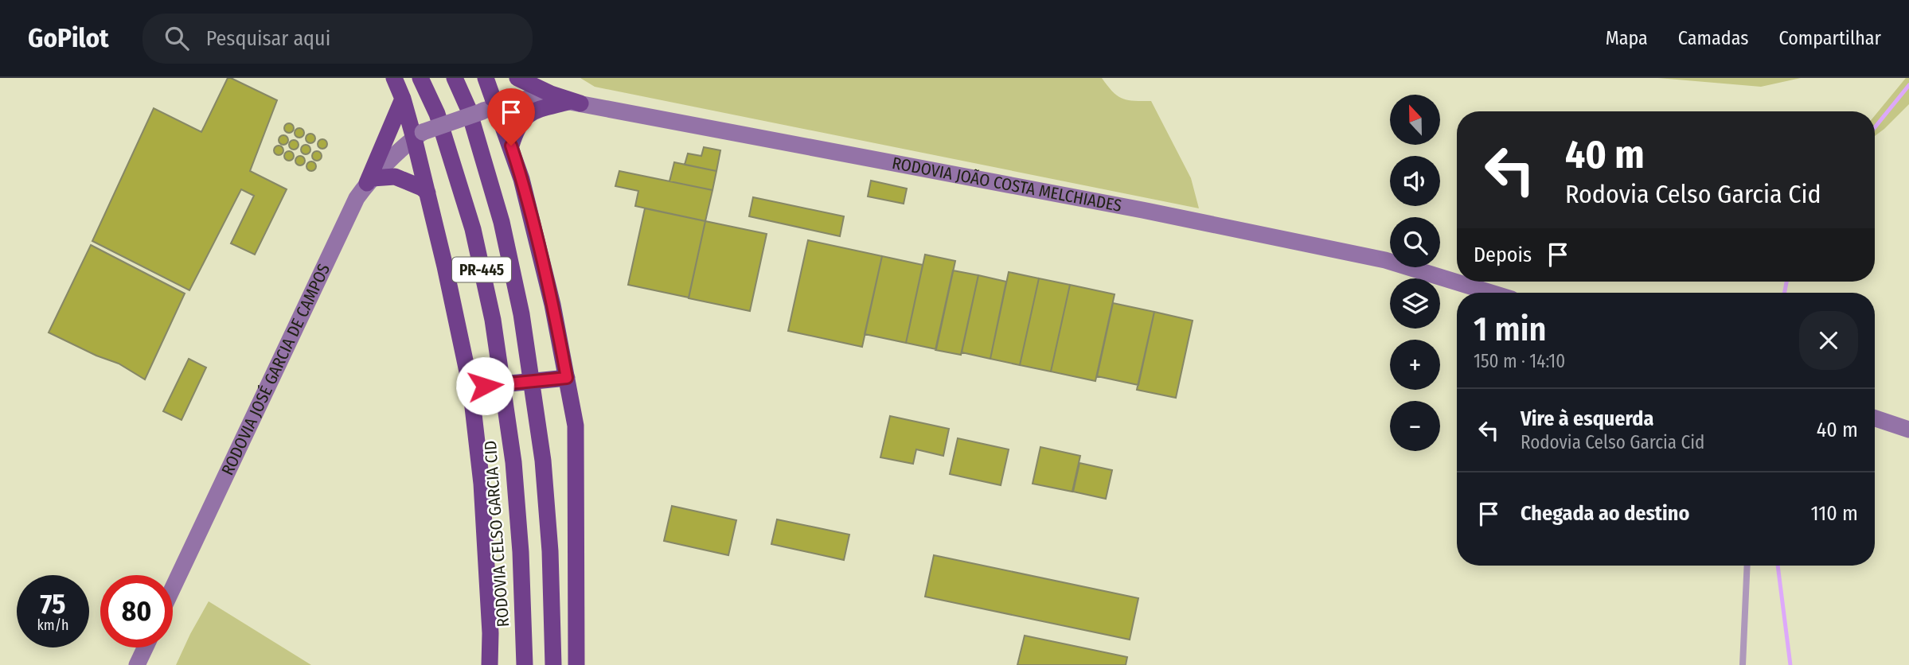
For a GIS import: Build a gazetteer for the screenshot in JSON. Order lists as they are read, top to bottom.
{
  "streets": {
    "highway": ["PR-445", "RODOVIA CELSO GARCIA CID"],
    "street": ["RODOVIA JOÃO COSTA MELCHIADES", "RODOVIA JOSÉ GARCIA DE CAMPOS"]
  },
  "crossings": [
    ["RODOVIA JOÃO COSTA MELCHIADES", "RODOVIA JOSÉ GARCIA DE CAMPOS"],
    ["RODOVIA JOÃO COSTA MELCHIADES", "RODOVIA CELSO GARCIA CID"],
    ["PR-445", "RODOVIA CELSO GARCIA CID"],
    ["RODOVIA JOSÉ GARCIA DE CAMPOS", "RODOVIA CELSO GARCIA CID"]
  ],
  "north": "top",
  "page": {
    "header": "GoPilot",
    "search": "Pesquisar aqui",
    "nav": ["Mapa", "Camadas", "Compartilhar"],
    "map_buttons": ["+", "−"],
    "turn": ["40 m", "Rodovia Celso Garcia Cid"],
    "then": "Depois",
    "heading": ["1 min", "150 m · 14:10"],
    "list": [
      {
        "name": "Vire à esquerda",
        "note": "Rodovia Celso Garcia Cid",
        "value": "40 m"
      },
      {
        "name": "Chegada ao destino",
        "value": "110 m"
      }
    ],
    "speed": "75 km/h",
    "limit": "80"
  }
}
